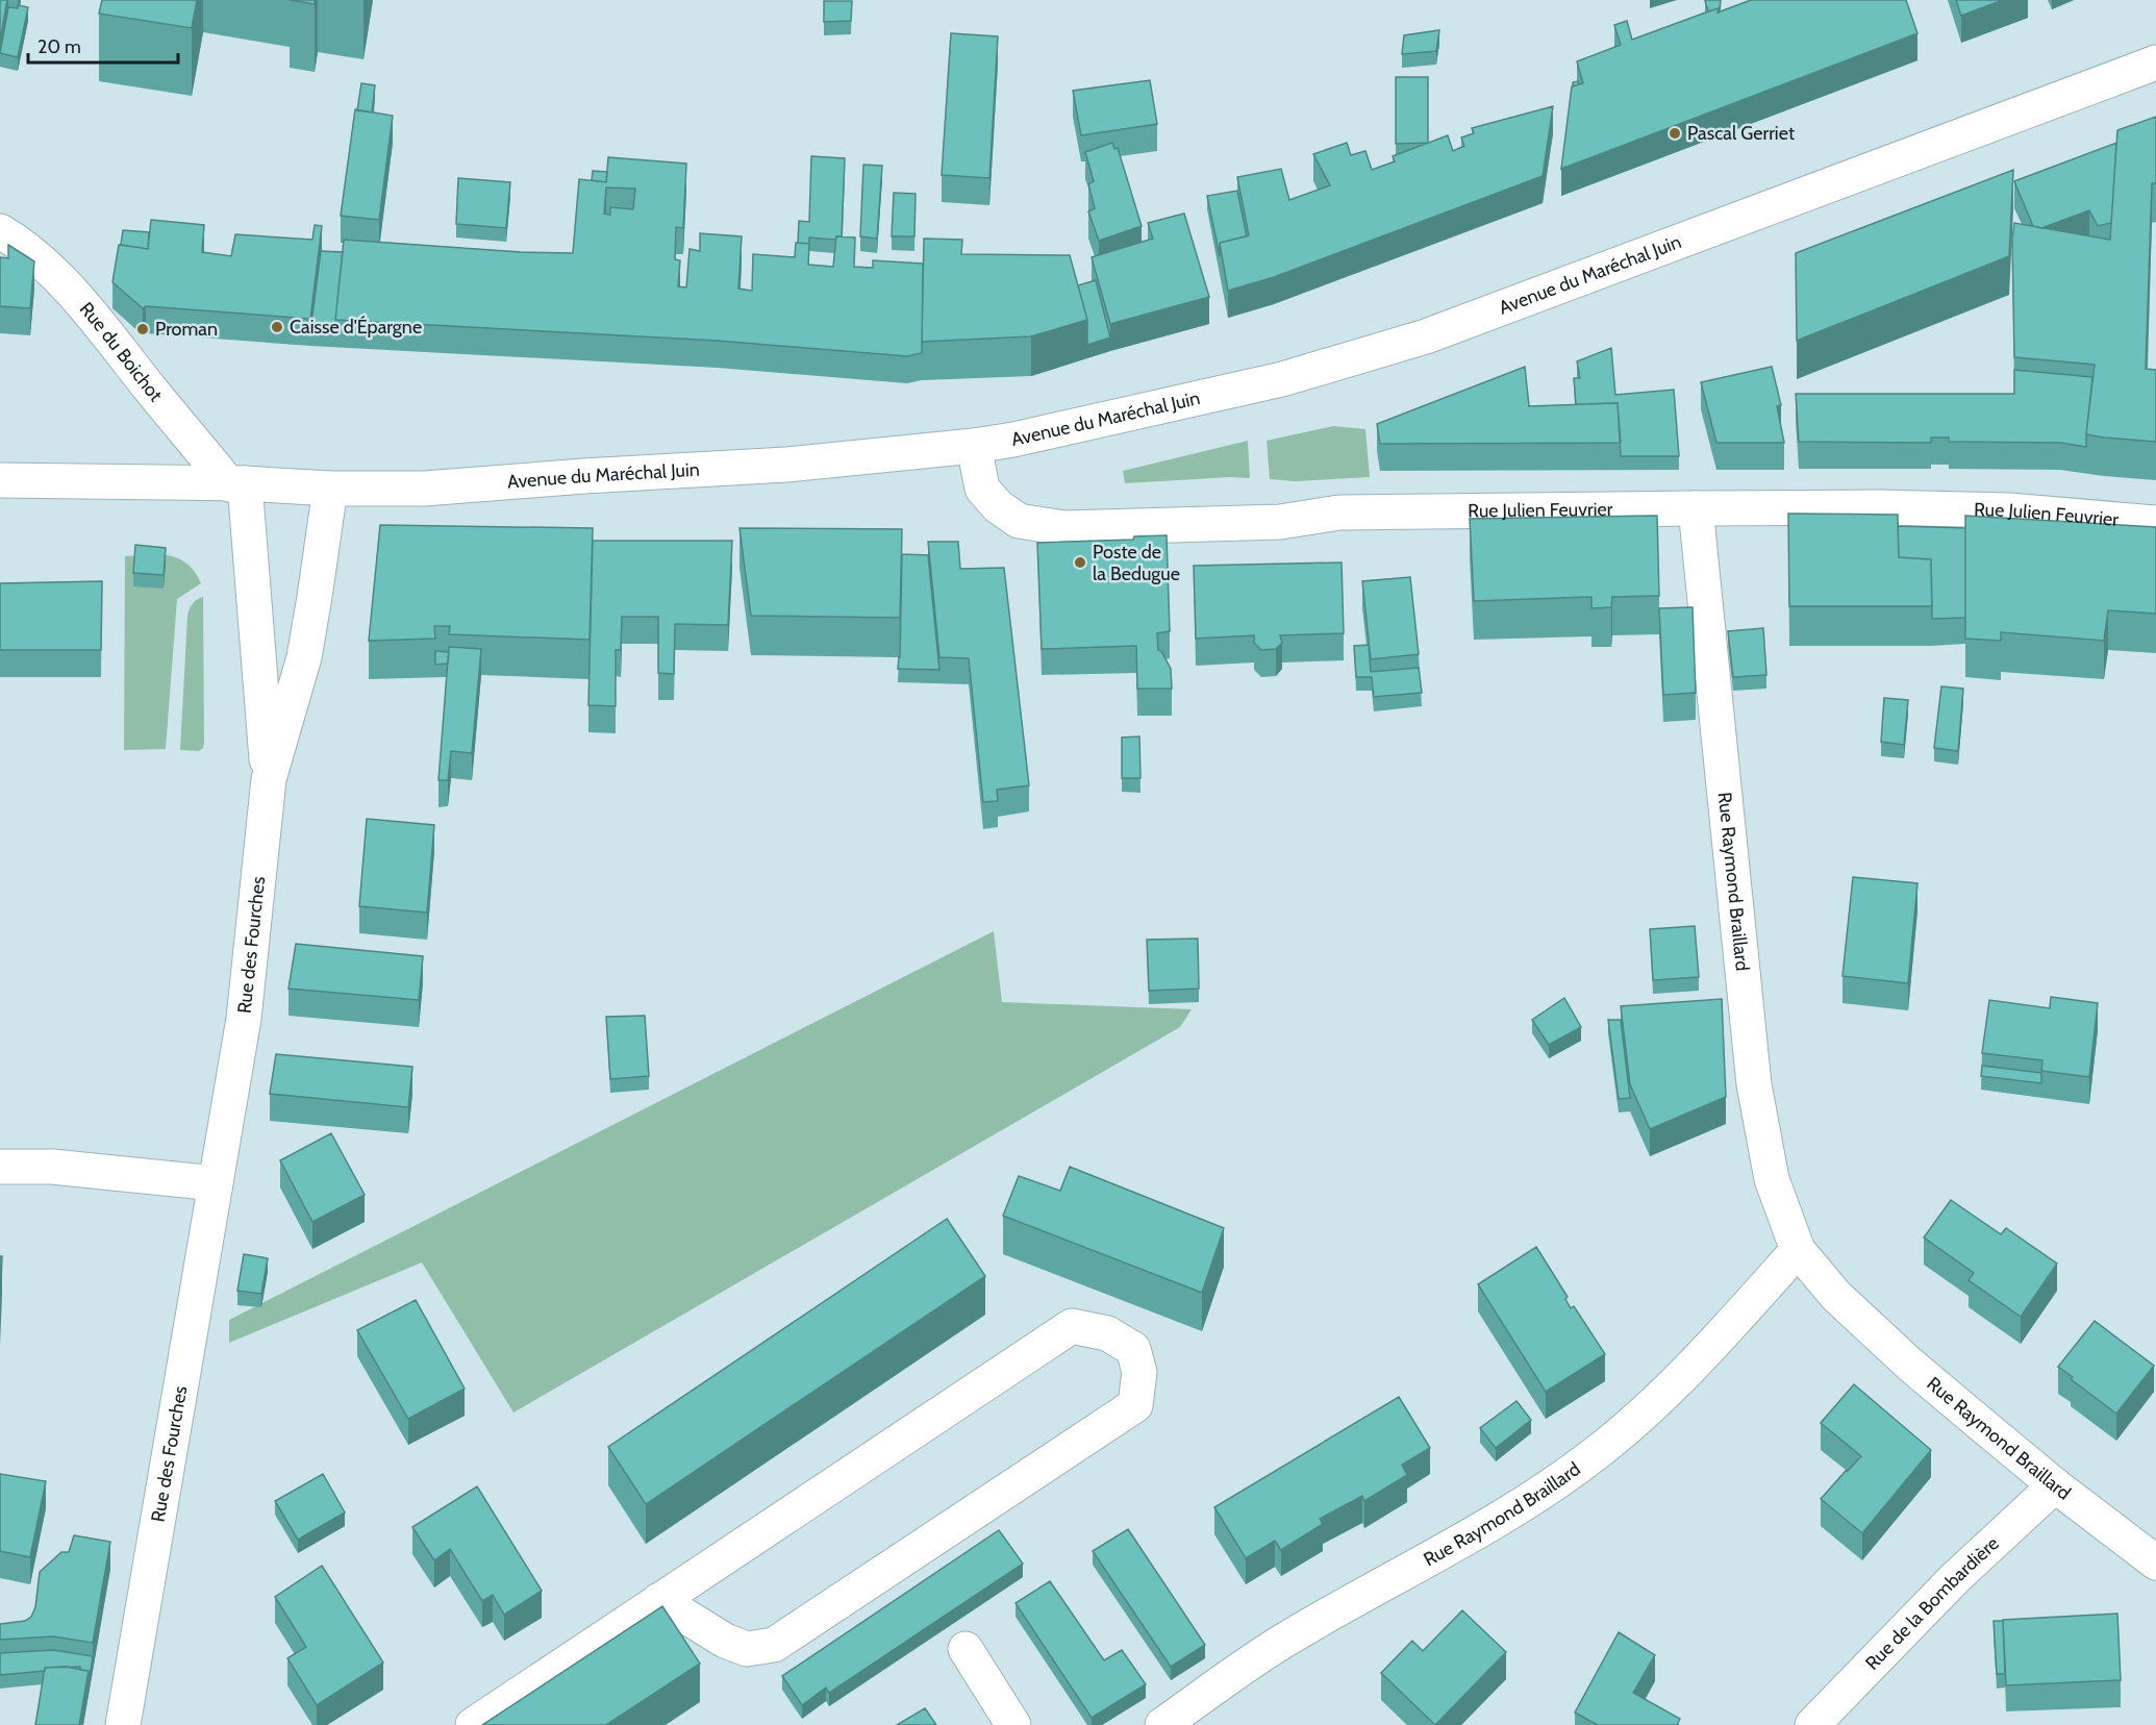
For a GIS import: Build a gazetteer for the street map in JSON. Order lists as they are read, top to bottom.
{
  "streets": {
    "street": [
      "Avenue du Maréchal Juin",
      "Rue du Boichot",
      "Rue Julien Feuvrier",
      "Rue Raymond Braillard",
      "Rue des Fourches",
      "Rue de la Bombardière"
    ]
  },
  "crossings": [
    ["Avenue du Maréchal Juin", "Rue du Boichot"],
    ["Avenue du Maréchal Juin", "Rue Julien Feuvrier"],
    ["Avenue du Maréchal Juin", "Rue des Fourches"],
    ["Rue du Boichot", "Rue des Fourches"],
    ["Rue Julien Feuvrier", "Rue Raymond Braillard"],
    ["Rue Raymond Braillard", "Rue de la Bombardière"]
  ],
  "places": [
    "Pascal Gerriet",
    "Caisse d'Épargne",
    "Proman",
    "Poste de la Bedugue"
  ],
  "scale_bar": "20 m"
}
